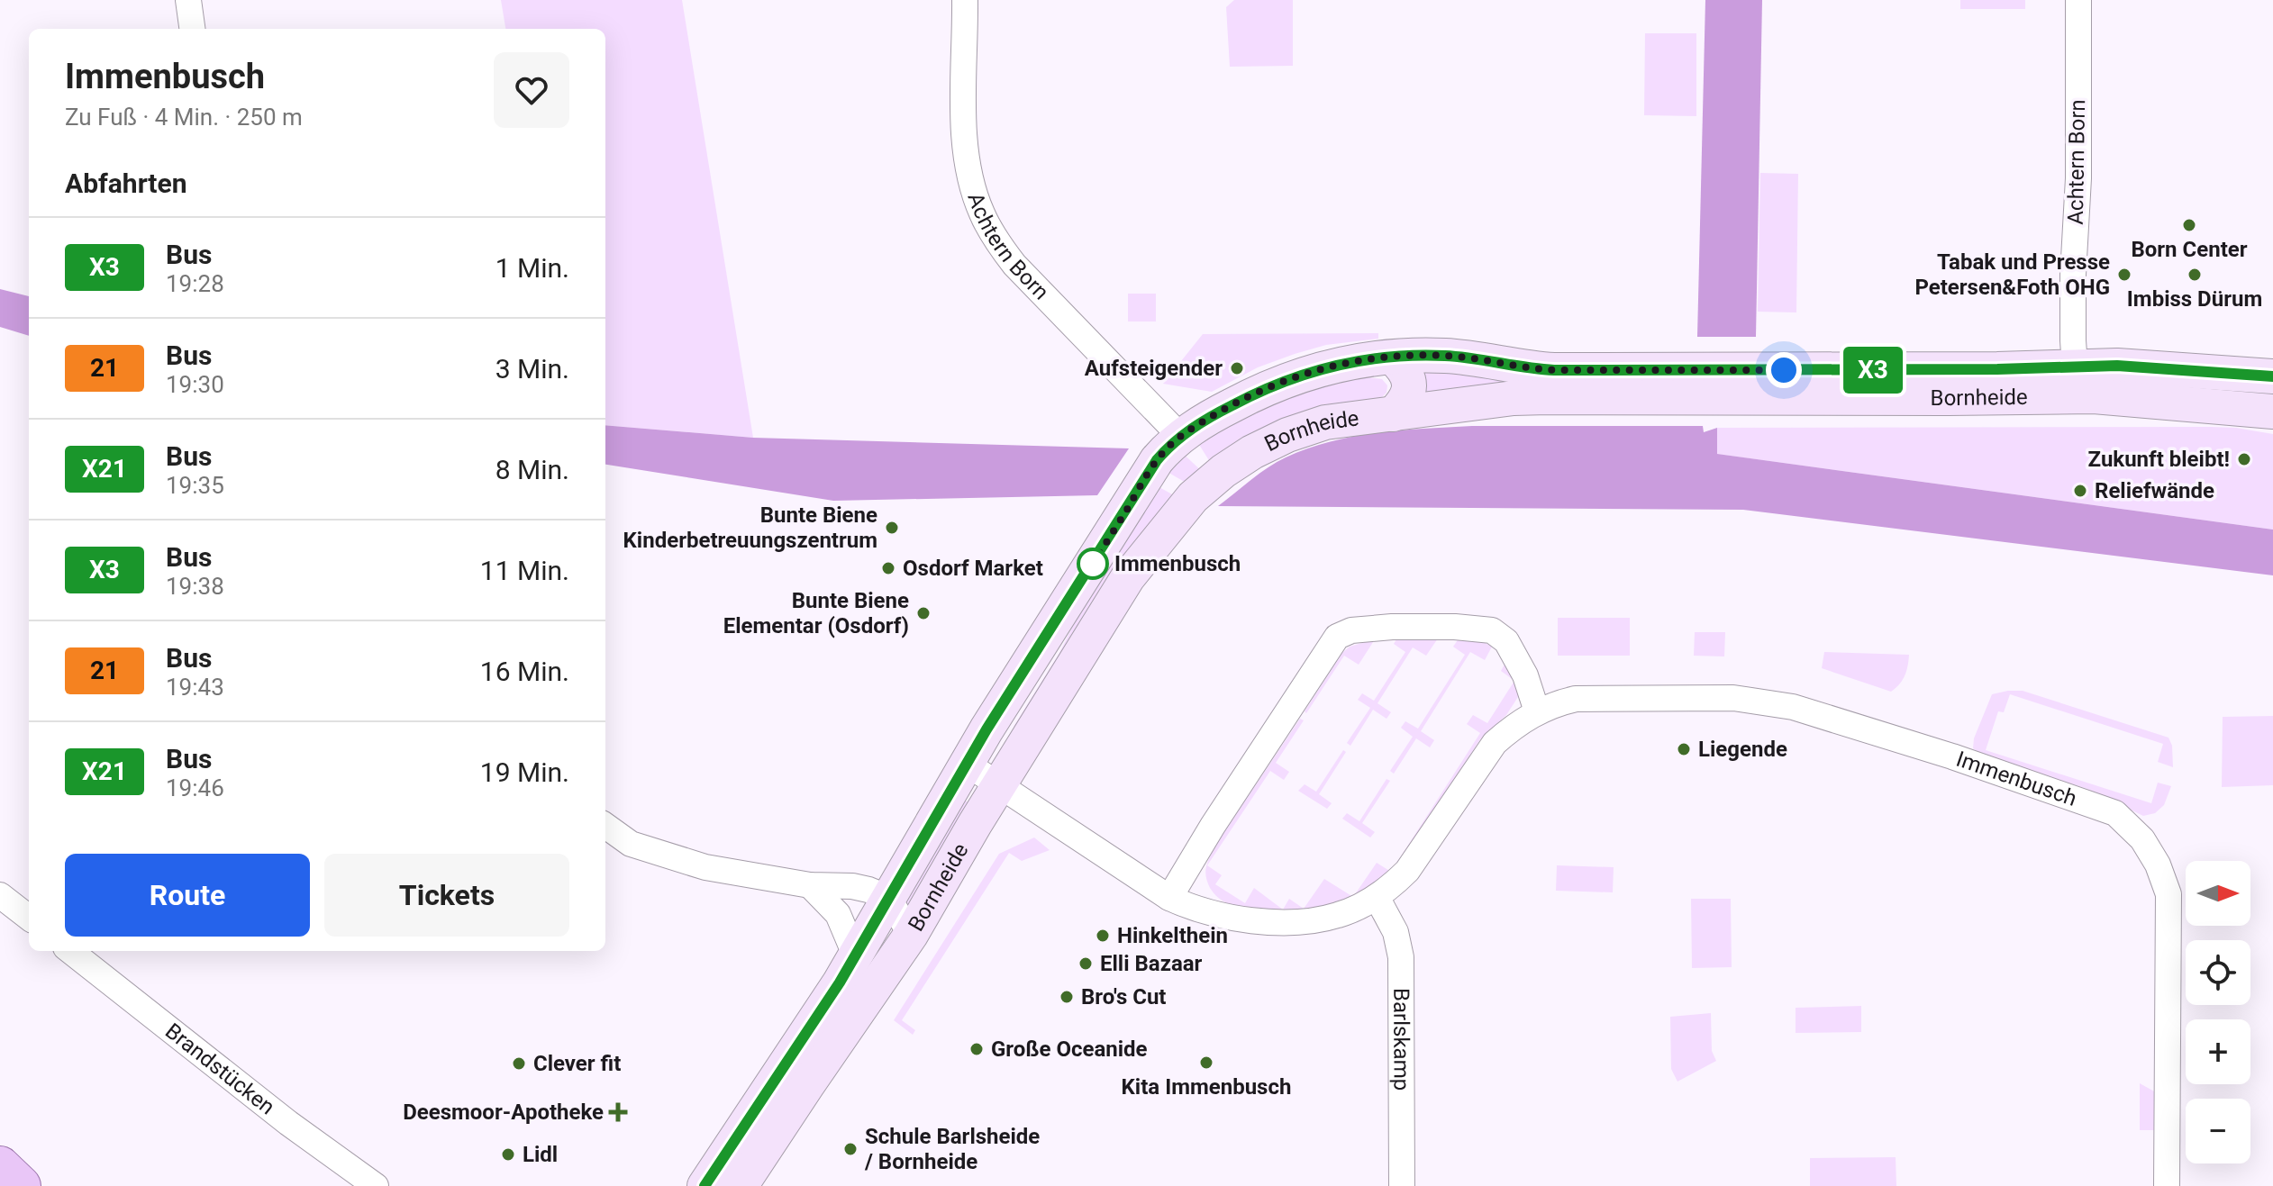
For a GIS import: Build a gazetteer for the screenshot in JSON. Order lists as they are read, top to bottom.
{
  "streets": {
    "street": [
      "Achtern Born",
      "Bornheide",
      "Immenbusch",
      "Barlskamp",
      "Brandstücken"
    ]
  },
  "crossings": [
    ["Achtern Born", "Bornheide"],
    ["Bornheide", "Immenbusch"],
    ["Immenbusch", "Barlskamp"]
  ],
  "places": {
    "other": [
      "Born Center",
      "Tabak und Presse Petersen&Foth OHG",
      "Imbiss Dürum",
      "Aufsteigender",
      "Zukunft bleibt!",
      "Reliefwände",
      "Bunte Biene Kinderbetreuungszentrum",
      "Immenbusch",
      "Osdorf Market",
      "Bunte Biene Elementar (Osdorf)",
      "Liegende",
      "Hinkelthein",
      "Elli Bazaar",
      "Bro's Cut",
      "Große Oceanide",
      "Kita Immenbusch",
      "Clever fit",
      "Schule Barlsheide / Bornheide",
      "Lidl"
    ],
    "health": ["Deesmoor-Apotheke"]
  },
  "lines": ["bus line X3"],
  "north": "right",
  "page": {
    "on_map": "X3",
    "heading": [
      ["Immenbusch", "Zu Fuß · 4 Min. · 250 m"],
      "Abfahrten"
    ],
    "list": [
      {
        "mark": "X3",
        "name": "Bus",
        "note": "19:28",
        "value": "1 Min."
      },
      {
        "mark": "21",
        "name": "Bus",
        "note": "19:30",
        "value": "3 Min."
      },
      {
        "mark": "X21",
        "name": "Bus",
        "note": "19:35",
        "value": "8 Min."
      },
      {
        "mark": "X3",
        "name": "Bus",
        "note": "19:38",
        "value": "11 Min."
      },
      {
        "mark": "21",
        "name": "Bus",
        "note": "19:43",
        "value": "16 Min."
      },
      {
        "mark": "X21",
        "name": "Bus",
        "note": "19:46",
        "value": "19 Min."
      }
    ],
    "buttons": ["Route", "Tickets"],
    "map_buttons": ["+", "−"]
  }
}
